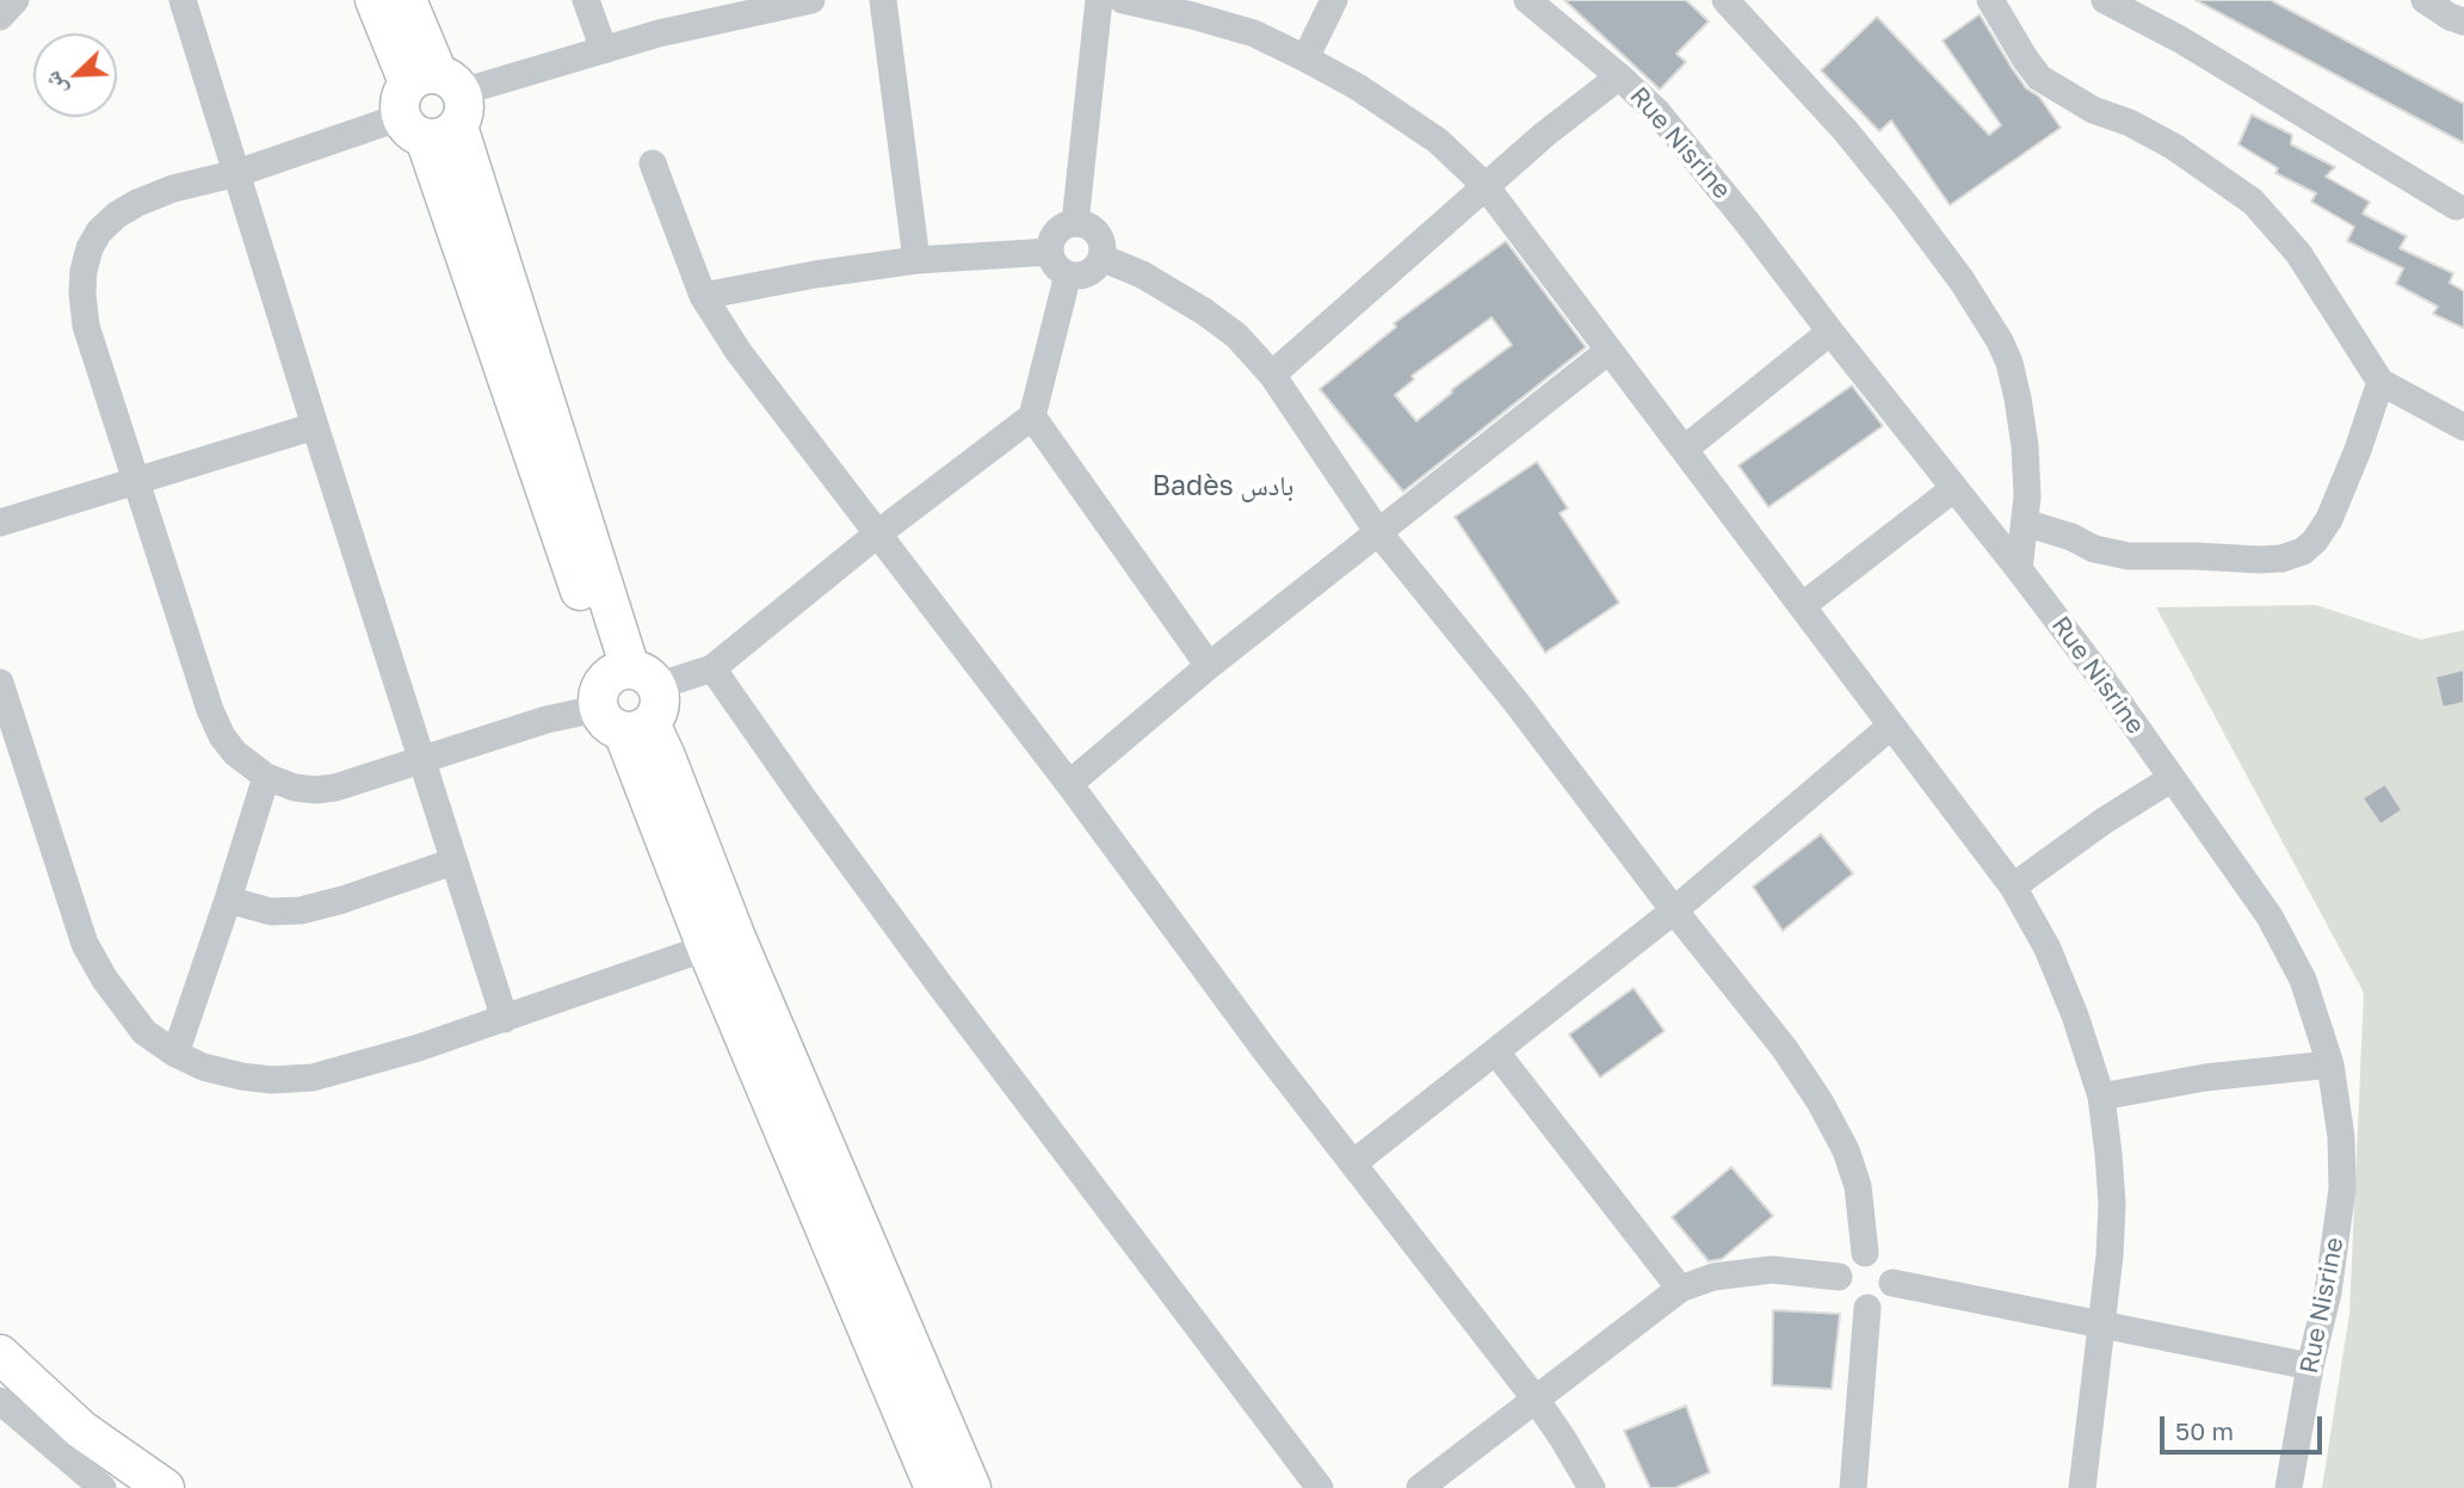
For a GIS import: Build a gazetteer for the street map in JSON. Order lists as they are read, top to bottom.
{
  "streets": {
    "street": ["Rue Nisrine"]
  },
  "districts": ["Badès بادس"],
  "scale_bar": "50 m",
  "north": "bottom left"
}
